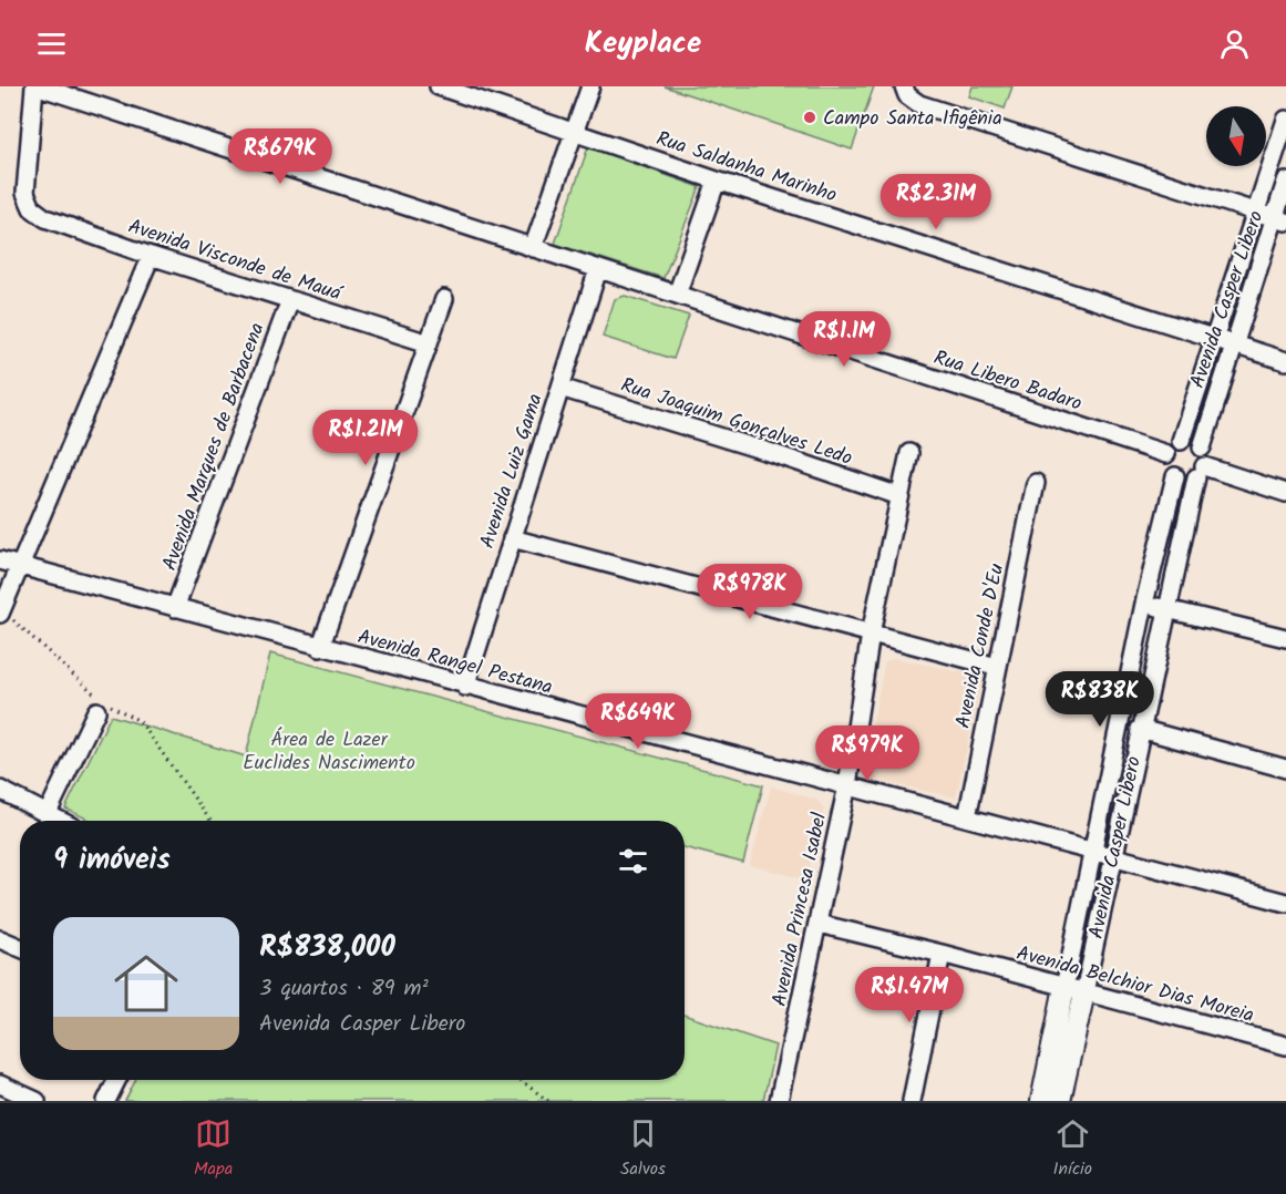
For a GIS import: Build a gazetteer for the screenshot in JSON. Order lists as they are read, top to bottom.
{
  "streets": {
    "street": [
      "Rua Saldanha Marinho",
      "Avenida Visconde de Mauá",
      "Avenida Casper Libero",
      "Rua Libero Badaro",
      "Rua Joaquim Gonçalves Ledo",
      "Avenida Marques de Barbacena",
      "Avenida Luiz Gama",
      "Avenida Conde D'Eu",
      "Avenida Rangel Pestana",
      "Avenida Princesa Isabel",
      "Avenida Belchior Dias Moreia"
    ]
  },
  "crossings": [
    ["Rua Saldanha Marinho", "Avenida Casper Libero"],
    ["Avenida Visconde de Mauá", "Rua Libero Badaro"],
    ["Avenida Visconde de Mauá", "Avenida Marques de Barbacena"],
    ["Avenida Casper Libero", "Rua Libero Badaro"],
    ["Avenida Casper Libero", "Avenida Rangel Pestana"],
    ["Avenida Casper Libero", "Avenida Belchior Dias Moreia"],
    ["Rua Libero Badaro", "Avenida Luiz Gama"],
    ["Rua Joaquim Gonçalves Ledo", "Avenida Luiz Gama"],
    ["Rua Joaquim Gonçalves Ledo", "Avenida Princesa Isabel"],
    ["Avenida Marques de Barbacena", "Avenida Rangel Pestana"],
    ["Avenida Luiz Gama", "Avenida Rangel Pestana"],
    ["Avenida Conde D'Eu", "Avenida Rangel Pestana"],
    ["Avenida Rangel Pestana", "Avenida Princesa Isabel"],
    ["Avenida Princesa Isabel", "Avenida Belchior Dias Moreia"]
  ],
  "parks": ["Área de Lazer Euclides Nascimento"],
  "places": ["Campo Santa Ifigênia"],
  "north": "bottom",
  "page": {
    "header": "Keyplace",
    "price": [
      "R$679K",
      "R$2.31M",
      "R$1.1M",
      "R$1.21M",
      "R$978K",
      "R$838K",
      "R$649K",
      "R$979K",
      "R$1.47M"
    ],
    "heading": "9 imóveis",
    "list": [
      {
        "name": "R$838,000",
        "note": "3 quartos · 89 m² · Avenida Casper Libero"
      }
    ],
    "tabs": ["Mapa", "Salvos", "Início"]
  }
}
